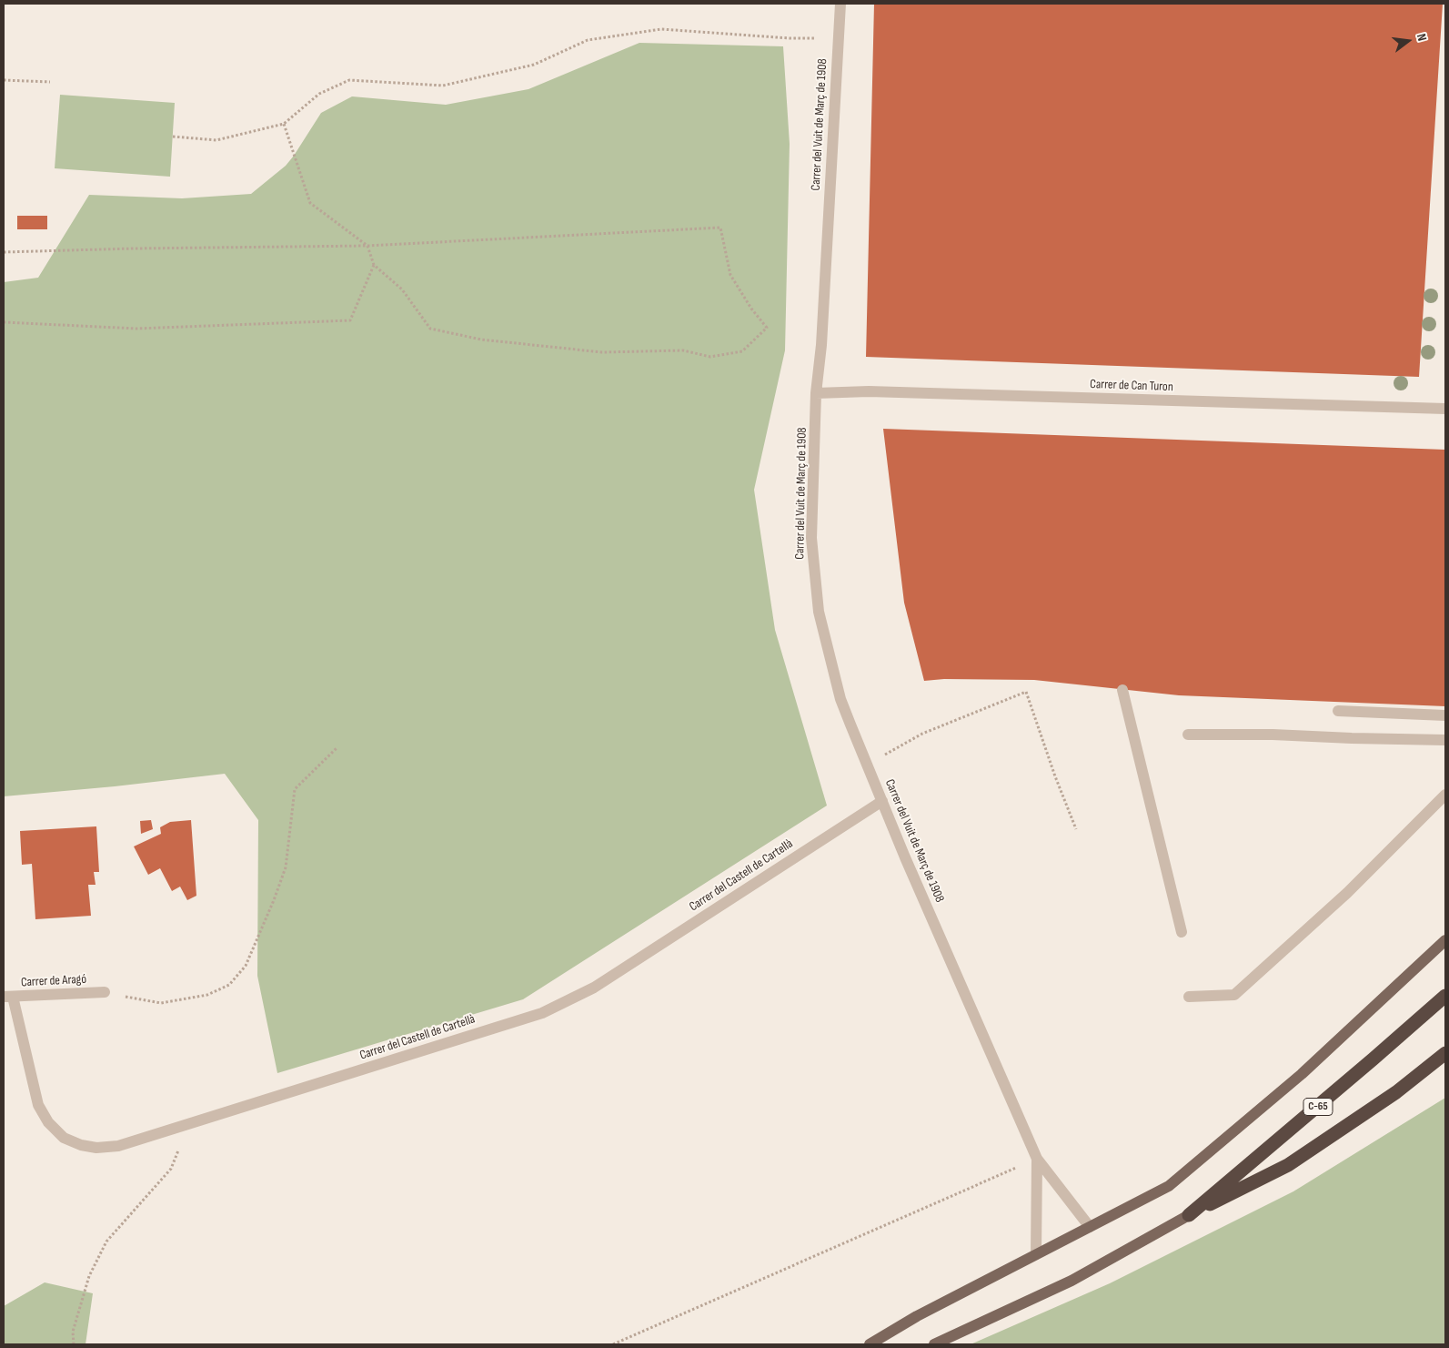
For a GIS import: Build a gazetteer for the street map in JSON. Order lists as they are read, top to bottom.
{
  "streets": {
    "highway": ["C-65"],
    "street": [
      "Carrer del Vuit de Març de 1908",
      "Carrer de Can Turon",
      "Carrer del Castell de Cartellà",
      "Carrer de Aragó"
    ]
  },
  "crossings": [
    ["Carrer del Vuit de Març de 1908", "Carrer de Can Turon"],
    ["Carrer del Vuit de Març de 1908", "Carrer del Castell de Cartellà"],
    ["Carrer del Castell de Cartellà", "Carrer de Aragó"]
  ],
  "north": "right"
}
